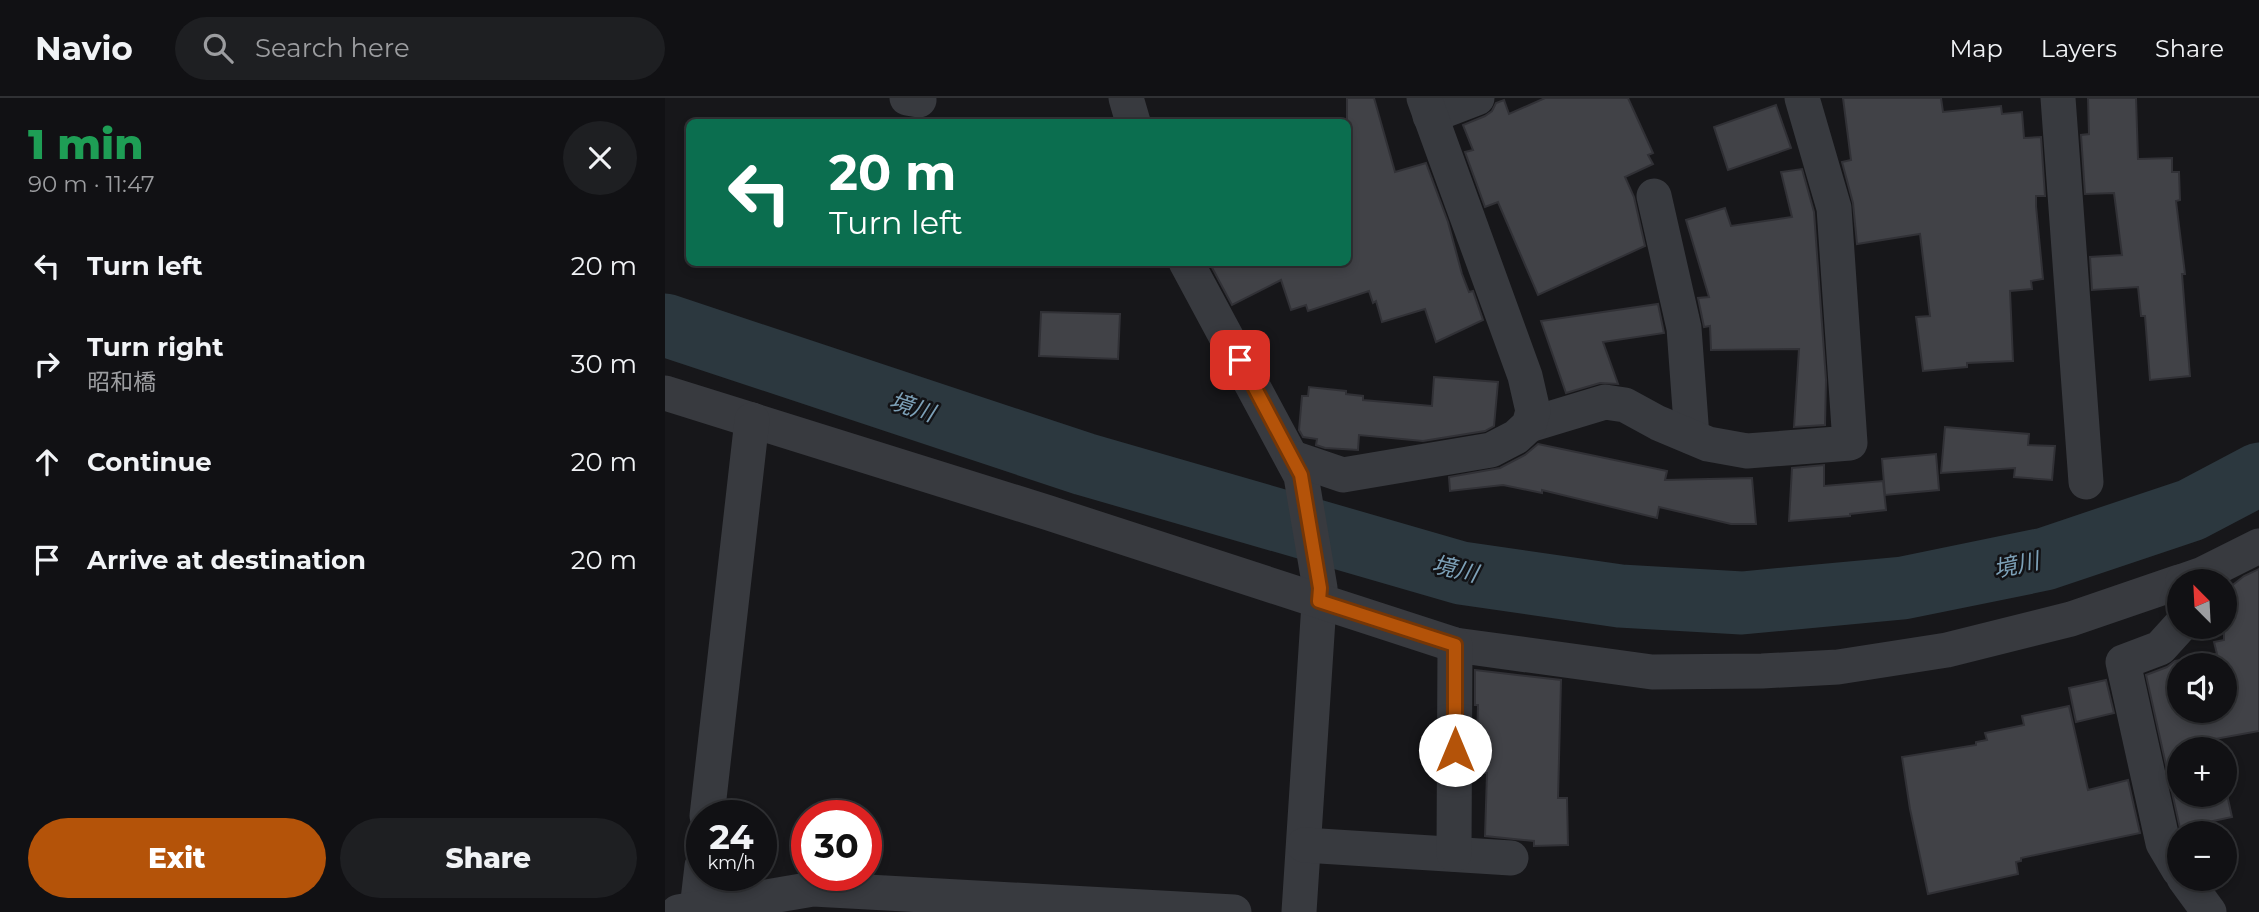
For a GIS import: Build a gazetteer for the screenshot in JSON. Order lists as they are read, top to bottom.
{
  "water": ["境川"],
  "north": "top left",
  "page": {
    "header": "Navio",
    "search": "Search here",
    "nav": ["Map", "Layers", "Share"],
    "heading": ["1 min", "90 m · 11:47"],
    "turn": ["20 m", "Turn left"],
    "list": [
      {
        "name": "Turn left",
        "value": "20 m"
      },
      {
        "name": "Turn right",
        "note": "昭和橋",
        "value": "30 m"
      },
      {
        "name": "Continue",
        "value": "20 m"
      },
      {
        "name": "Arrive at destination",
        "value": "20 m"
      }
    ],
    "map_buttons": ["+", "−"],
    "speed": "24 km/h",
    "limit": "30",
    "buttons": ["Exit", "Share"]
  }
}
